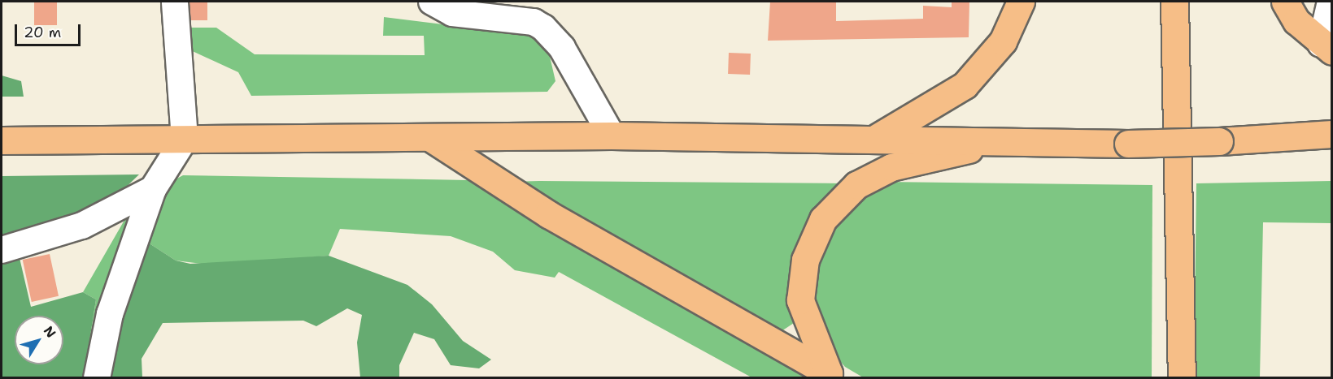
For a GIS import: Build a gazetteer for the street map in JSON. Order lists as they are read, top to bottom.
{
  "scale_bar": "20 m",
  "north": "top right"
}
